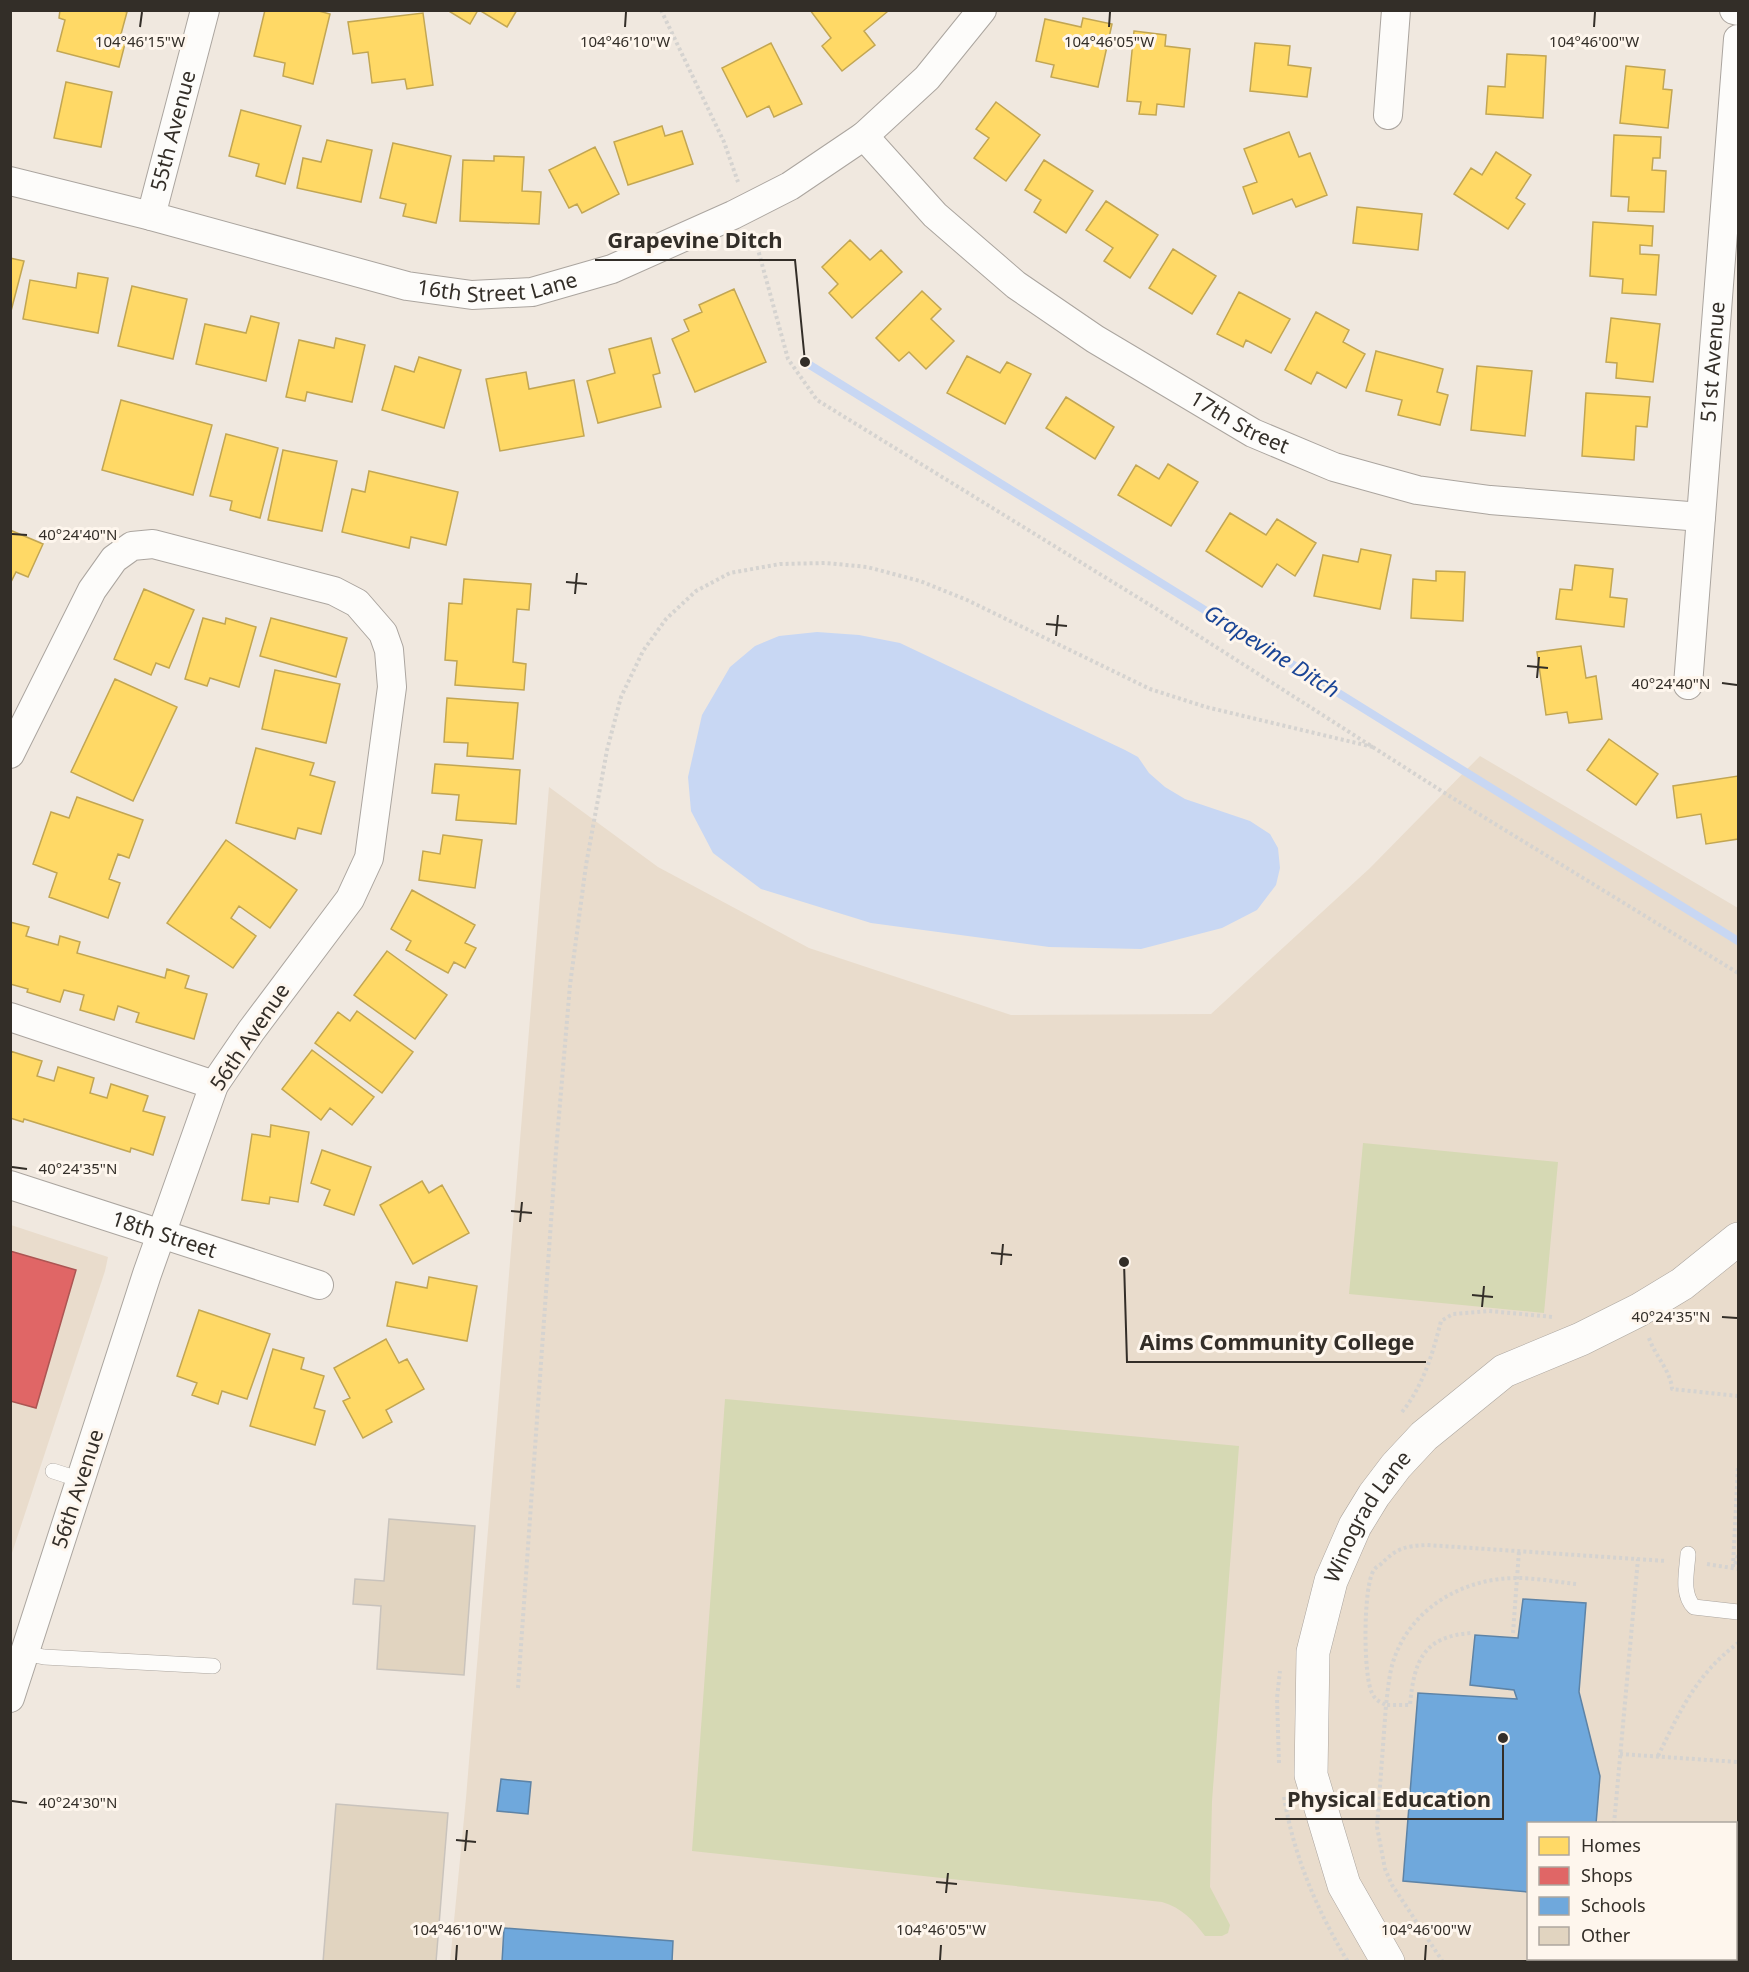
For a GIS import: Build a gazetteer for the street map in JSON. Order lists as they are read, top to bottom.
{
  "streets": {
    "street": [
      "55th Avenue",
      "16th Street Lane",
      "51st Avenue",
      "17th Street",
      "56th Avenue",
      "18th Street",
      "Winograd Lane"
    ]
  },
  "crossings": [
    ["55th Avenue", "16th Street Lane"],
    ["16th Street Lane", "17th Street"],
    ["51st Avenue", "17th Street"],
    ["56th Avenue", "18th Street"]
  ],
  "water": ["Grapevine Ditch"],
  "places": ["Grapevine Ditch", "Aims Community College", "Physical Education"],
  "legend": [
    "Homes",
    "Shops",
    "Schools",
    "Other"
  ],
  "coordinates": [
    "104°46'15\"W",
    "104°46'10\"W",
    "104°46'05\"W",
    "104°46'00\"W",
    "40°24'40\"N",
    "40°24'35\"N",
    "40°24'30\"N"
  ]
}
